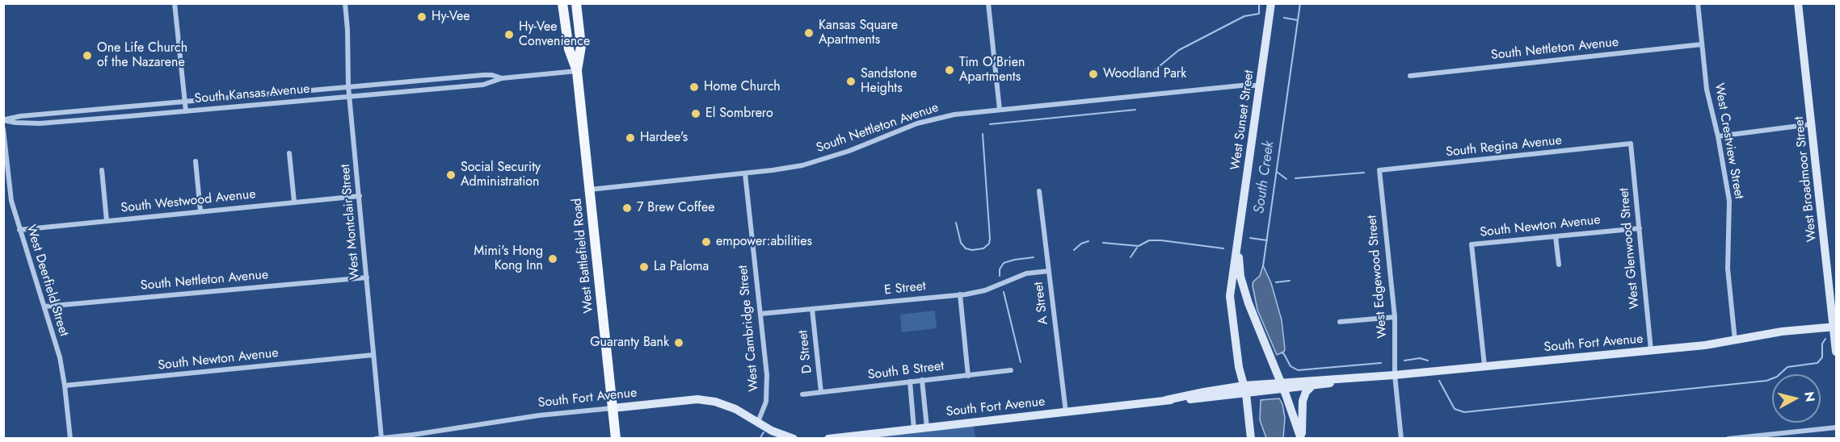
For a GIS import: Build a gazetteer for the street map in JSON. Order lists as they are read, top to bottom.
{
  "streets": {
    "main road": ["West Battlefield Road"],
    "street": [
      "South Nettleton Avenue",
      "South Kansas Avenue",
      "West Sunset Street",
      "West Crestview Street",
      "South Regina Avenue",
      "West Broadmoor Street",
      "South Westwood Avenue",
      "West Montclair Street",
      "South Newton Avenue",
      "West Glenwood Street",
      "West Edgewood Street",
      "West Deerfield Street",
      "E Street",
      "A Street",
      "West Cambridge Street",
      "South Fort Avenue",
      "D Street",
      "South B Street"
    ]
  },
  "crossings": [
    ["South Nettleton Avenue", "West Sunset Street"],
    ["South Nettleton Avenue", "West Crestview Street"],
    ["South Nettleton Avenue", "West Montclair Street"],
    ["South Nettleton Avenue", "West Battlefield Road"],
    ["South Nettleton Avenue", "West Deerfield Street"],
    ["South Nettleton Avenue", "West Cambridge Street"],
    ["South Kansas Avenue", "West Montclair Street"],
    ["South Kansas Avenue", "West Battlefield Road"],
    ["West Sunset Street", "South Fort Avenue"],
    ["West Crestview Street", "South Fort Avenue"],
    ["South Regina Avenue", "West Glenwood Street"],
    ["South Regina Avenue", "West Edgewood Street"],
    ["West Broadmoor Street", "South Fort Avenue"],
    ["South Westwood Avenue", "West Montclair Street"],
    ["South Westwood Avenue", "West Deerfield Street"],
    ["West Montclair Street", "South Newton Avenue"],
    ["West Montclair Street", "South Fort Avenue"],
    ["South Newton Avenue", "West Glenwood Street"],
    ["South Newton Avenue", "West Deerfield Street"],
    ["South Newton Avenue", "South Fort Avenue"],
    ["West Glenwood Street", "South Fort Avenue"],
    ["West Battlefield Road", "South Fort Avenue"],
    ["West Edgewood Street", "South Fort Avenue"],
    ["E Street", "A Street"],
    ["E Street", "West Cambridge Street"],
    ["E Street", "D Street"],
    ["A Street", "South Fort Avenue"],
    ["West Cambridge Street", "South Fort Avenue"],
    ["D Street", "South B Street"]
  ],
  "water": ["South Creek"],
  "places": [
    "Hy-Vee",
    "Kansas Square Apartments",
    "Hy-Vee Convenience",
    "One Life Church of the Nazarene",
    "Tim O'Brien Apartments",
    "Woodland Park",
    "Sandstone Heights",
    "Home Church",
    "El Sombrero",
    "Hardee's",
    "Social Security Administration",
    "7 Brew Coffee",
    "empower:abilities",
    "Mimi's Hong Kong Inn",
    "La Paloma",
    "Guaranty Bank"
  ],
  "north": "right"
}
